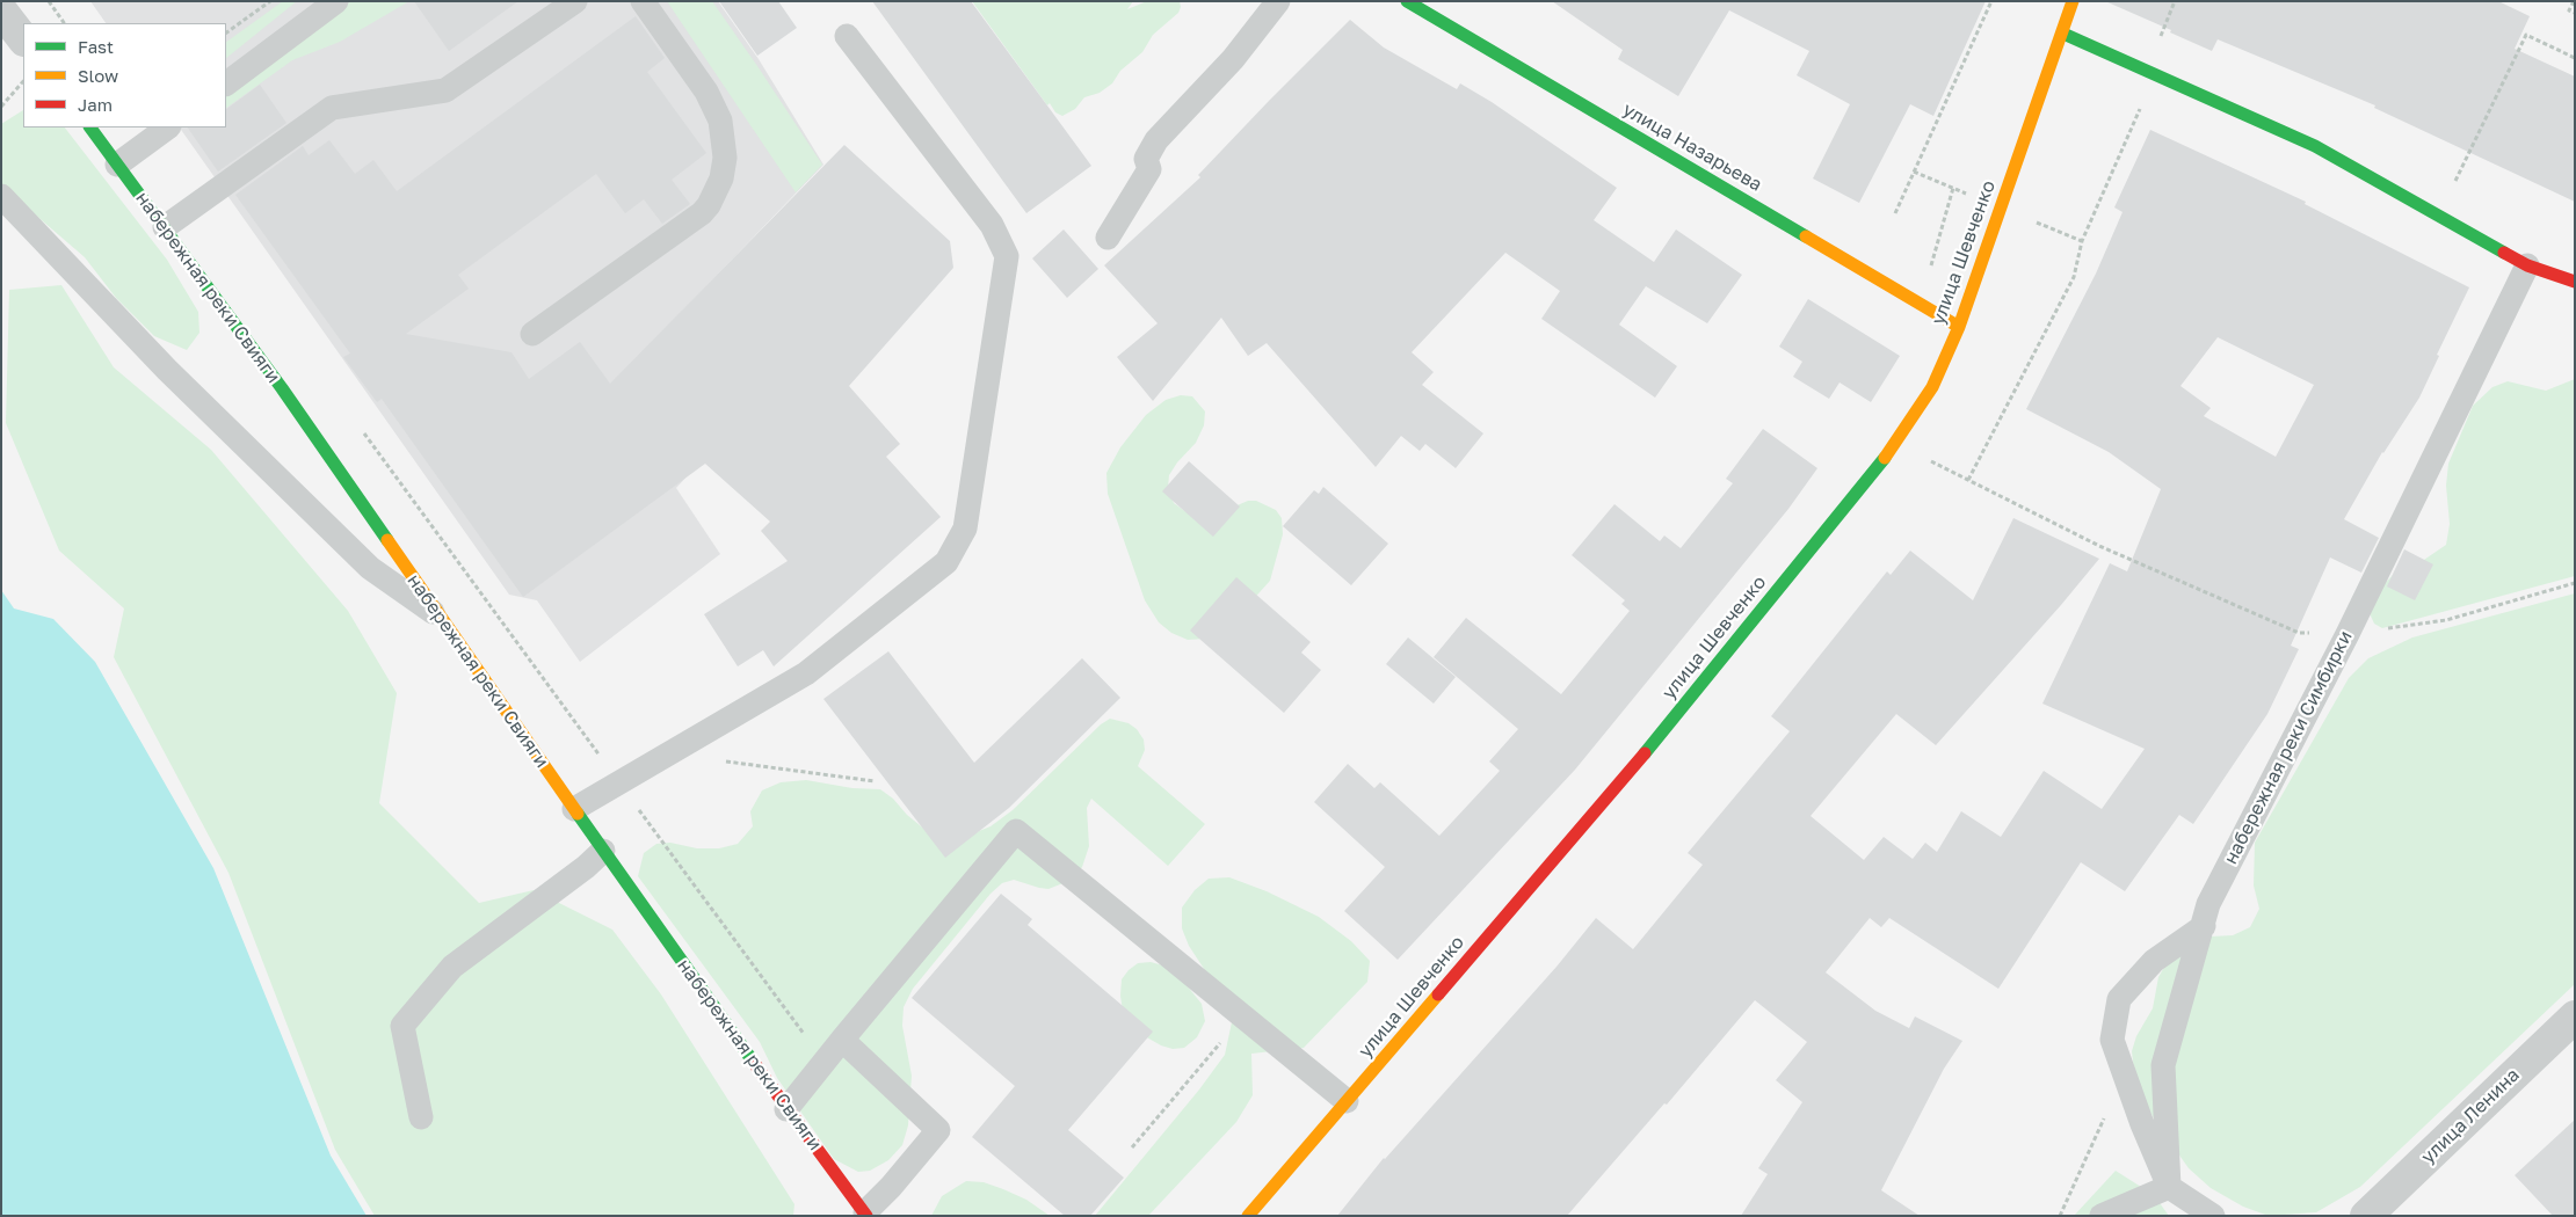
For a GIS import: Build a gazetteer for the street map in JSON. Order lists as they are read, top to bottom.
{
  "streets": {
    "street": [
      "улица Назарьева",
      "улица Шевченко",
      "набережная реки Свияги",
      "улица Ленина"
    ],
    "lane": ["набережная реки Симбирки"]
  },
  "crossings": [
    ["улица Назарьева", "улица Шевченко"]
  ],
  "legend": ["Fast", "Slow", "Jam"]
}
